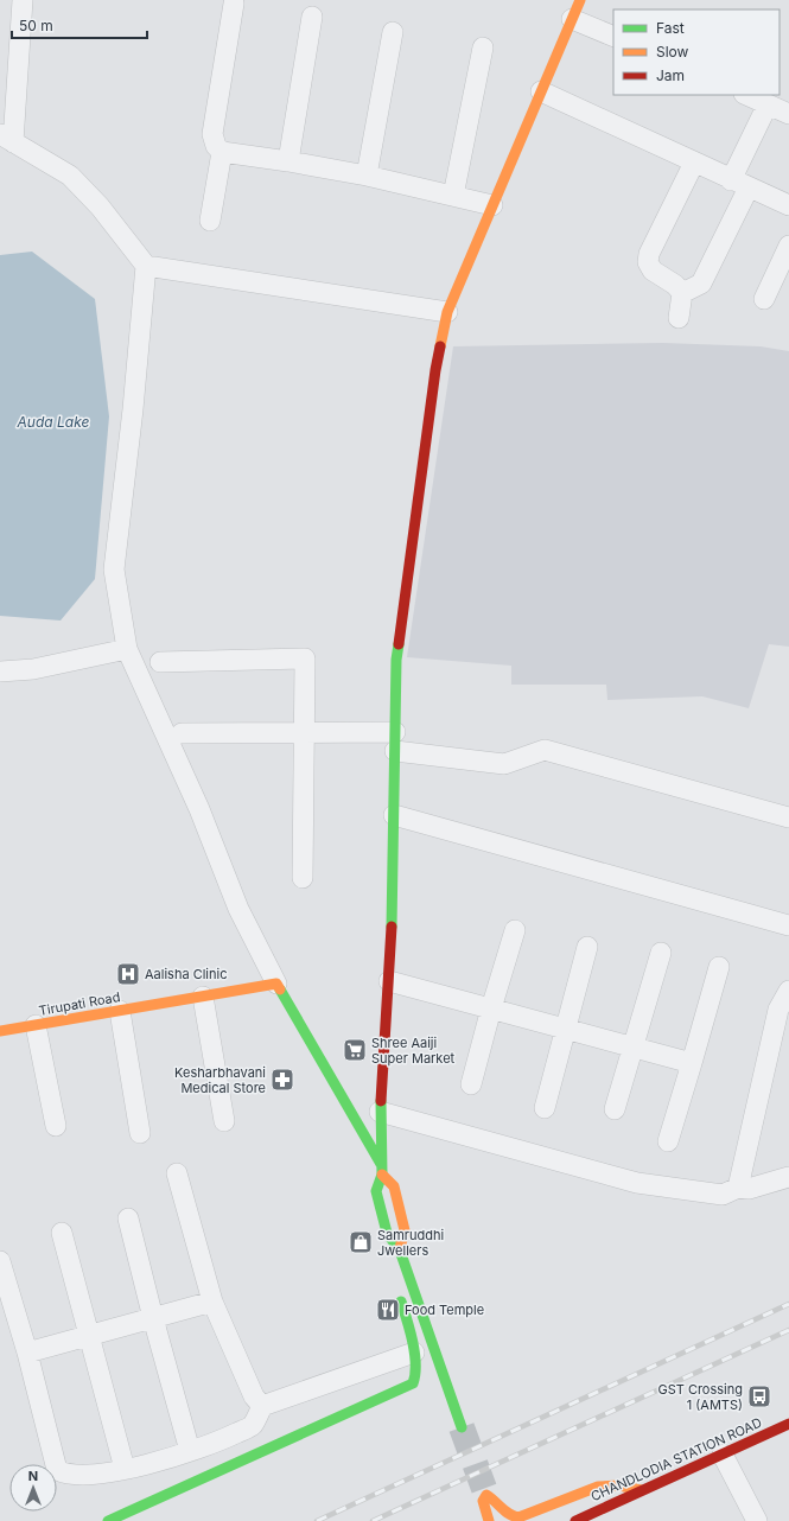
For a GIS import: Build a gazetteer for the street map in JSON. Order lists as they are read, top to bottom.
{
  "streets": {
    "street": ["Tirupati Road", "CHANDLODIA STATION ROAD"]
  },
  "water": ["Auda Lake"],
  "places": {
    "hospital": ["Aalisha Clinic"],
    "supermarket": ["Shree Aaiji Super Market"],
    "pharmacy": ["Kesharbhavani Medical Store"],
    "shop": ["Samruddhi Jwellers"],
    "restaurant": ["Food Temple"],
    "bus stop": ["GST Crossing 1 (AMTS)"]
  },
  "legend": ["Fast", "Slow", "Jam"],
  "scale_bar": "50 m",
  "north": "top"
}
